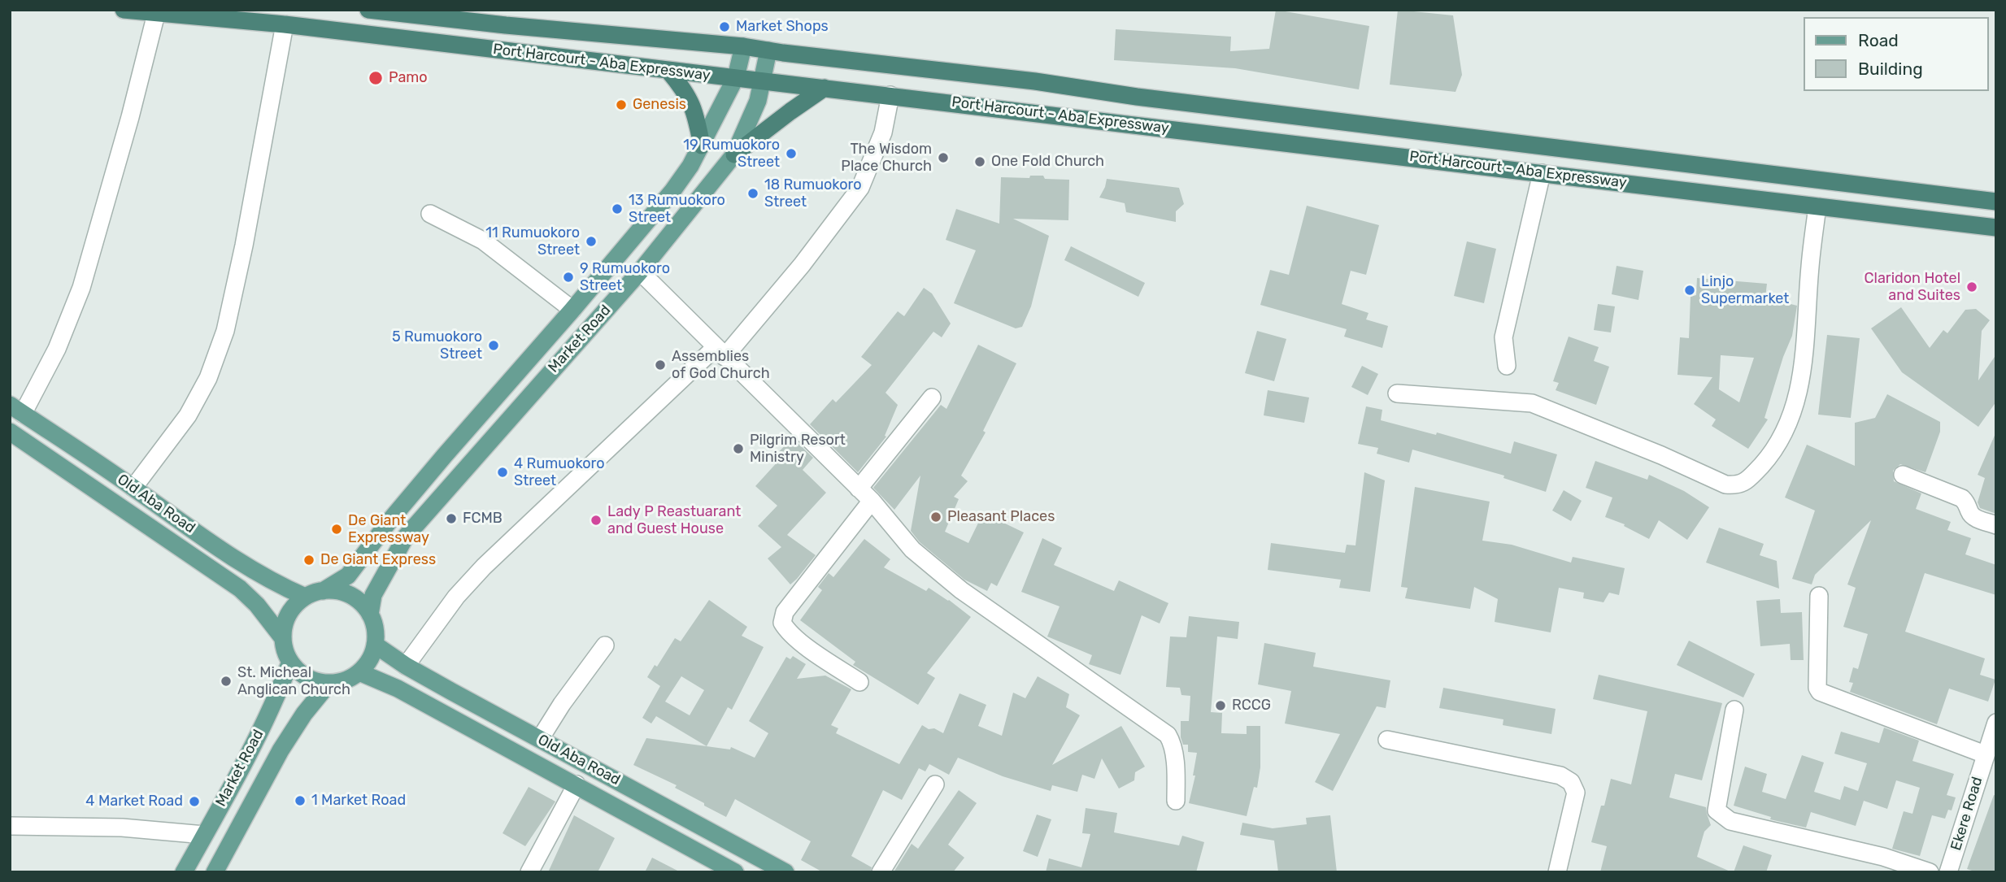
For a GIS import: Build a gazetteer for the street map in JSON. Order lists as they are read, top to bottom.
{
  "streets": {
    "highway": ["Port Harcourt - Aba Expressway"],
    "main road": ["Market Road", "Old Aba Road"],
    "street": ["Ekere Road"]
  },
  "crossings": [
    ["Port Harcourt - Aba Expressway", "Market Road"],
    ["Market Road", "Old Aba Road"]
  ],
  "places": [
    "Market Shops",
    "Pamo",
    "Genesis",
    "19 Rumuokoro Street",
    "The Wisdom Place Church",
    "One Fold Church",
    "18 Rumuokoro Street",
    "13 Rumuokoro Street",
    "11 Rumuokoro Street",
    "9 Rumuokoro Street",
    "Claridon Hotel and Suites",
    "Linjo Supermarket",
    "5 Rumuokoro Street",
    "Assemblies of God Church",
    "Pilgrim Resort Ministry",
    "4 Rumuokoro Street",
    "Pleasant Places",
    "FCMB",
    "Lady P Reastuarant and Guest House",
    "De Giant Expressway",
    "De Giant Express",
    "St. Micheal Anglican Church",
    "RCCG",
    "1 Market Road",
    "4 Market Road"
  ],
  "legend": ["Road", "Building"]
}
